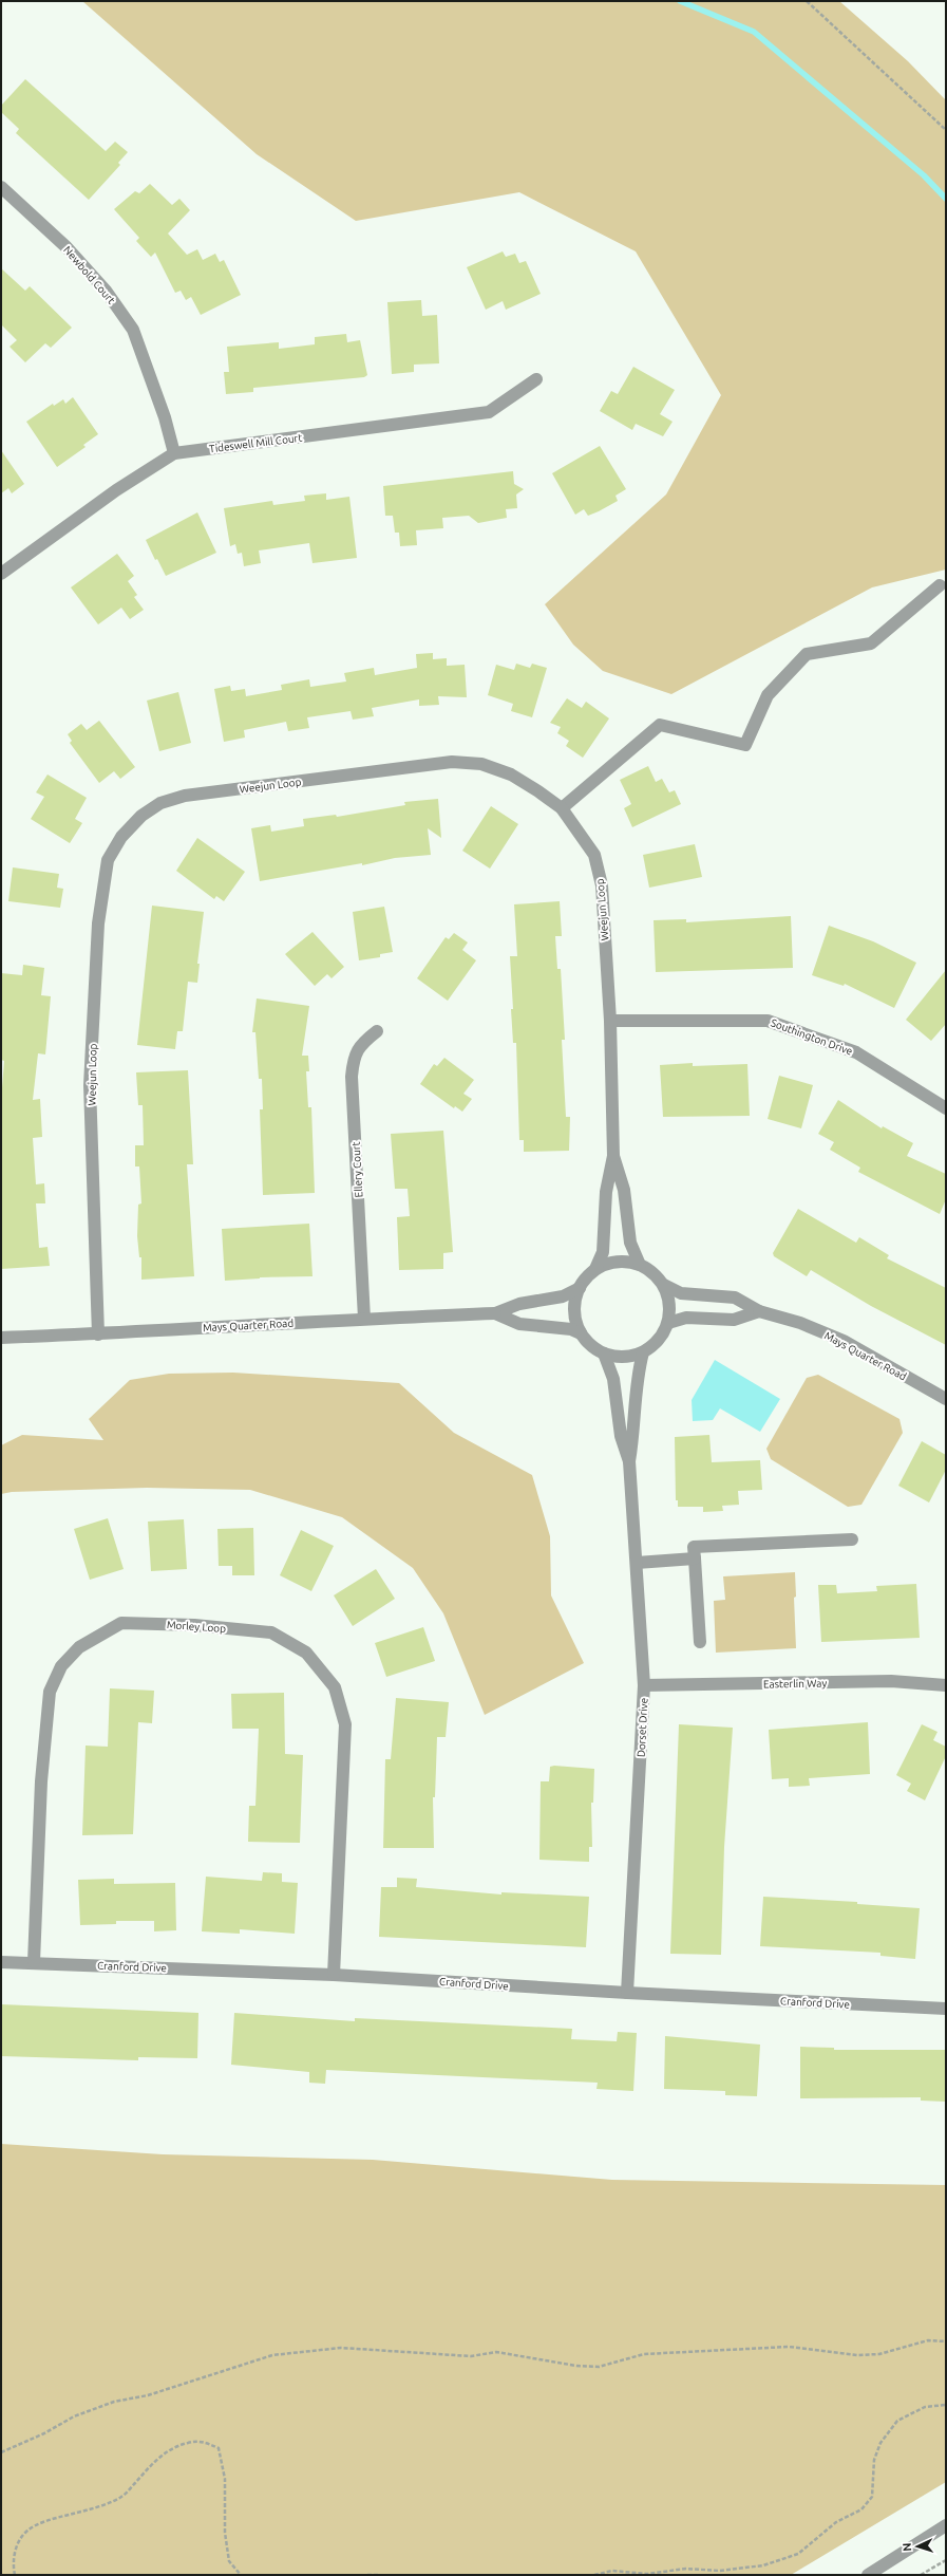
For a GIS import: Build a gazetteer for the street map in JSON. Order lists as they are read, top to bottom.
{
  "streets": {
    "street": [
      "Newbold Court",
      "Tideswell Mill Court",
      "Weejun Loop",
      "Southington Drive",
      "Ellery Court",
      "Mays Quarter Road",
      "Morley Loop",
      "Easterlin Way",
      "Dorset Drive",
      "Cranford Drive"
    ]
  },
  "crossings": [
    ["Newbold Court", "Tideswell Mill Court"],
    ["Weejun Loop", "Southington Drive"],
    ["Weejun Loop", "Mays Quarter Road"],
    ["Weejun Loop", "Dorset Drive"],
    ["Ellery Court", "Mays Quarter Road"],
    ["Mays Quarter Road", "Dorset Drive"],
    ["Morley Loop", "Cranford Drive"],
    ["Easterlin Way", "Dorset Drive"],
    ["Dorset Drive", "Cranford Drive"]
  ],
  "north": "left"
}
